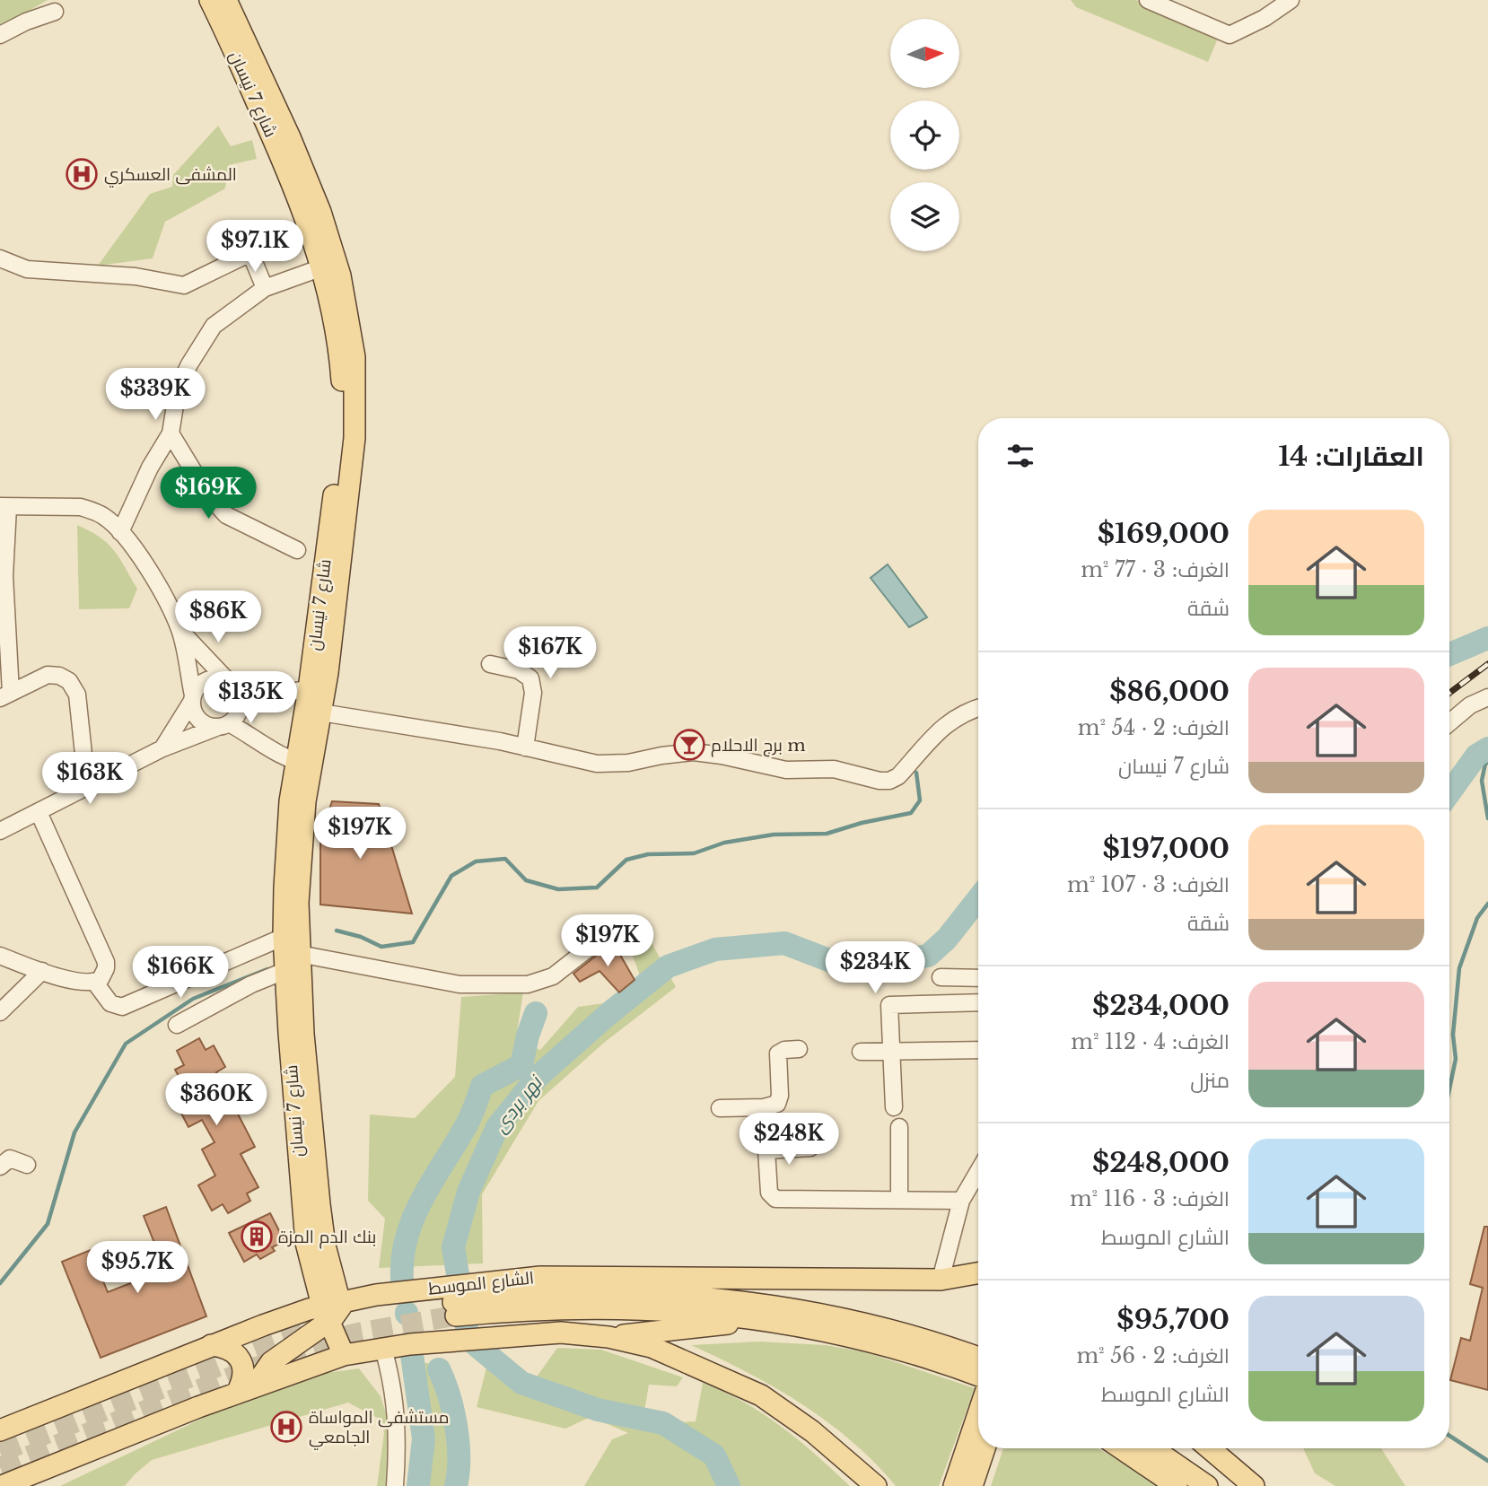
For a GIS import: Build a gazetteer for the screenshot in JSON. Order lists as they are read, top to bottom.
{
  "streets": {
    "main road": ["شارع 7 نيسان", "الشارع الموسط"]
  },
  "crossings": [
    ["شارع 7 نيسان", "الشارع الموسط"]
  ],
  "water": ["نهر بردى"],
  "places": {
    "hospital": ["المشفى العسكري", "مستشفى المواساة الجامعي"],
    "bar": ["برج الاحلام m"],
    "building": ["بنك الدم المزة"]
  },
  "north": "right",
  "page": {
    "price": [
      "$97.1K",
      "$339K",
      "$169K",
      "$86K",
      "$167K",
      "$135K",
      "$163K",
      "$197K",
      "$197K",
      "$234K",
      "$166K",
      "$360K",
      "$248K",
      "$95.7K"
    ],
    "heading": "العقارات: 14",
    "list": [
      {
        "name": "$169,000",
        "note": "الغرف: 3 · 77 m² · شقة"
      },
      {
        "name": "$86,000",
        "note": "الغرف: 2 · 54 m² · شارع 7 نيسان"
      },
      {
        "name": "$197,000",
        "note": "الغرف: 3 · 107 m² · شقة"
      },
      {
        "name": "$234,000",
        "note": "الغرف: 4 · 112 m² · منزل"
      },
      {
        "name": "$248,000",
        "note": "الغرف: 3 · 116 m² · الشارع الموسط"
      },
      {
        "name": "$95,700",
        "note": "الغرف: 2 · 56 m² · الشارع الموسط"
      }
    ]
  }
}
